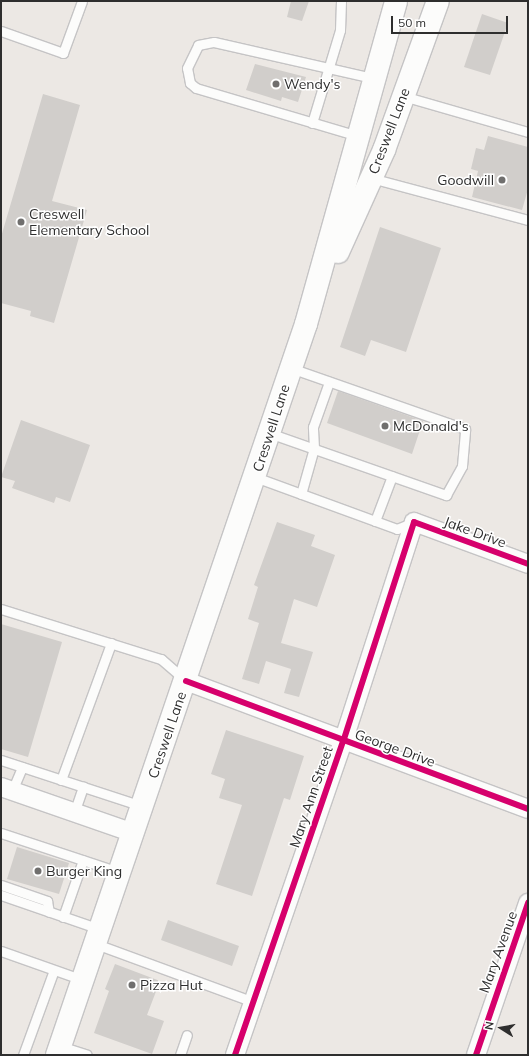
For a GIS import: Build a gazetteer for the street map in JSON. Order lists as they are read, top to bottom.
{
  "streets": {
    "main road": ["Creswell Lane"],
    "street": [
      "Jake Drive",
      "George Drive",
      "Mary Ann Street",
      "Mary Avenue"
    ]
  },
  "crossings": [
    ["Creswell Lane", "George Drive"],
    ["Jake Drive", "Mary Ann Street"],
    ["George Drive", "Mary Ann Street"]
  ],
  "places": [
    "Wendy's",
    "Goodwill",
    "Creswell Elementary School",
    "McDonald's",
    "Burger King",
    "Pizza Hut"
  ],
  "scale_bar": "50 m",
  "north": "left"
}
